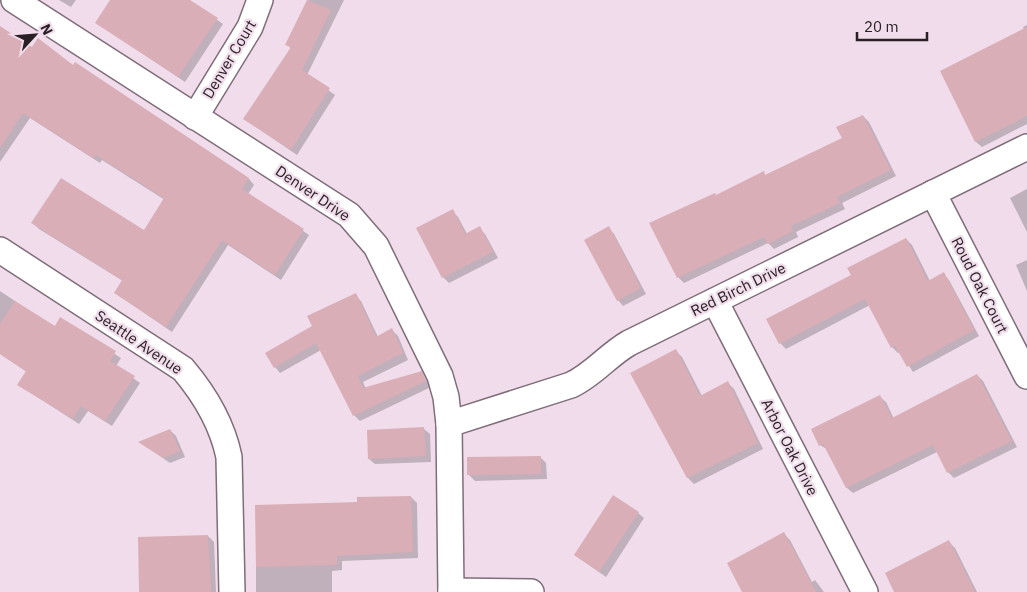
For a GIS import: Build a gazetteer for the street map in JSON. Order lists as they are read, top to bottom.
{
  "streets": {
    "street": [
      "Denver Court",
      "Denver Drive",
      "Roud Oak Court",
      "Red Birch Drive",
      "Seattle Avenue",
      "Arbor Oak Drive"
    ]
  },
  "crossings": [
    ["Denver Court", "Denver Drive"],
    ["Denver Drive", "Red Birch Drive"],
    ["Roud Oak Court", "Red Birch Drive"],
    ["Red Birch Drive", "Arbor Oak Drive"]
  ],
  "scale_bar": "20 m",
  "north": "top right"
}
